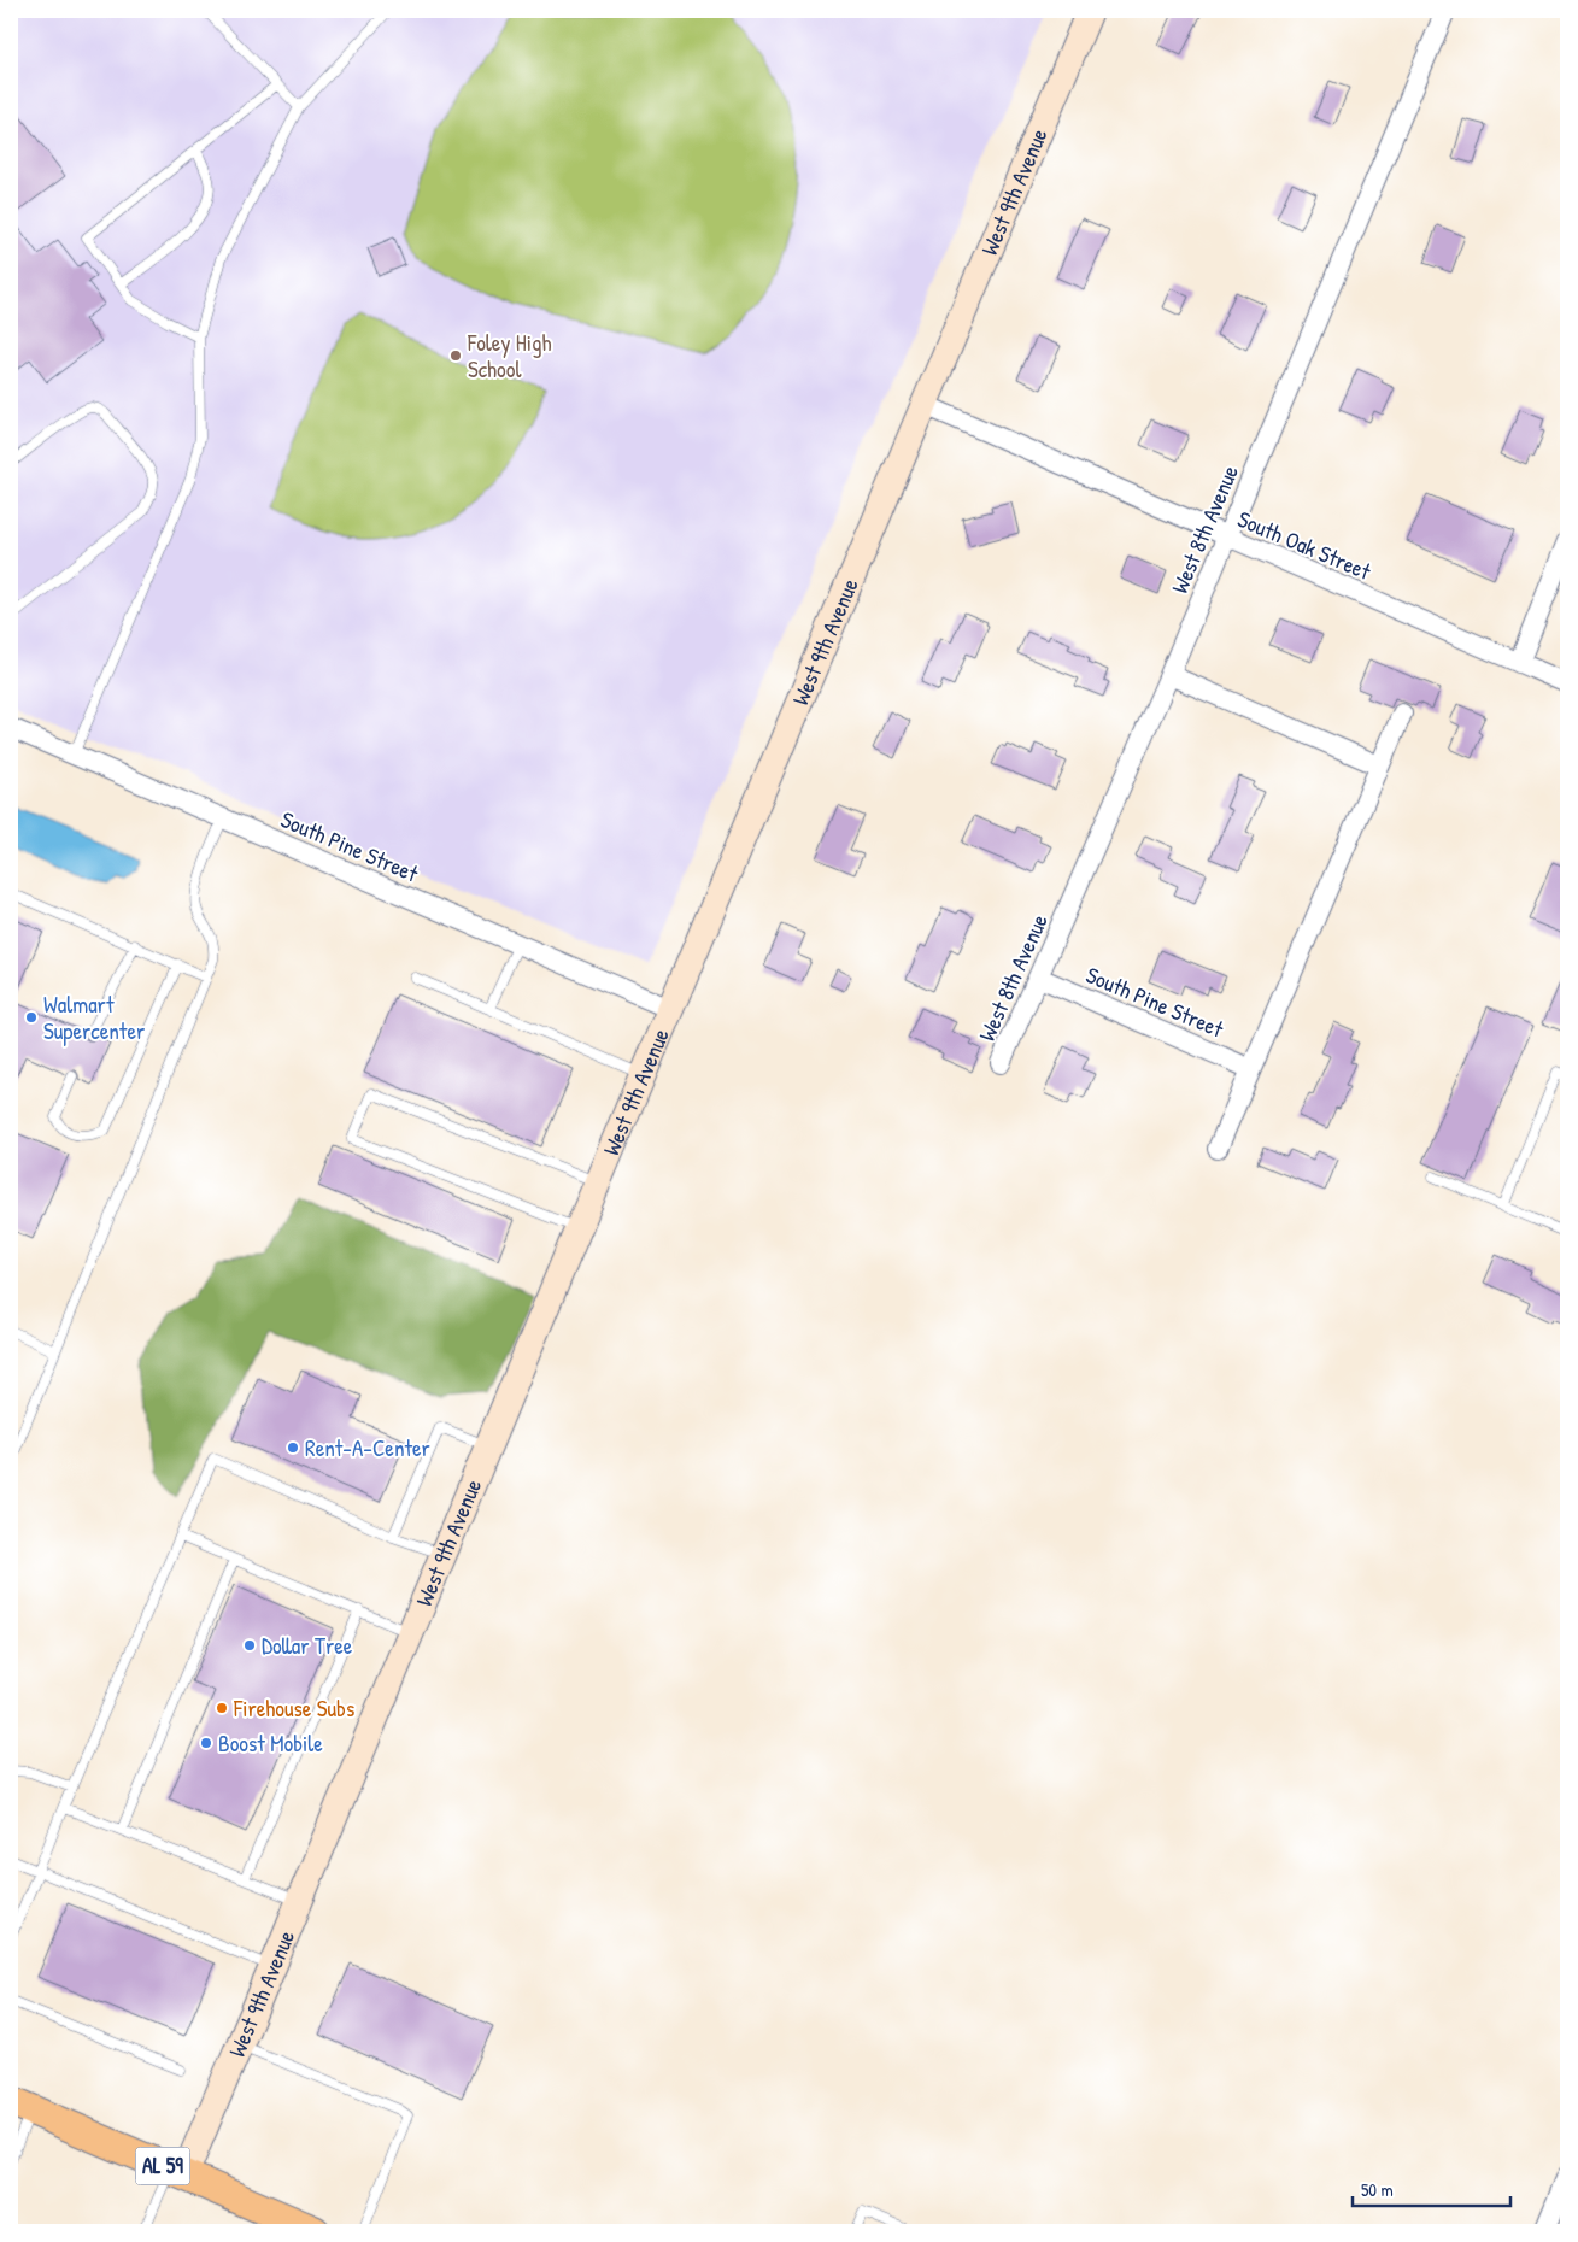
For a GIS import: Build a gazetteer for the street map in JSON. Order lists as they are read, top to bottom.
{
  "streets": {
    "main road": ["AL 59"],
    "street": [
      "West 9th Avenue",
      "West 8th Avenue",
      "South Oak Street",
      "South Pine Street"
    ]
  },
  "crossings": [
    ["West 9th Avenue", "South Oak Street"],
    ["West 9th Avenue", "South Pine Street"],
    ["West 9th Avenue", "AL 59"],
    ["West 8th Avenue", "South Oak Street"],
    ["West 8th Avenue", "South Pine Street"]
  ],
  "places": [
    "Foley High School",
    "Walmart Supercenter",
    "Rent-A-Center",
    "Dollar Tree",
    "Firehouse Subs",
    "Boost Mobile"
  ],
  "scale_bar": "50 m"
}
